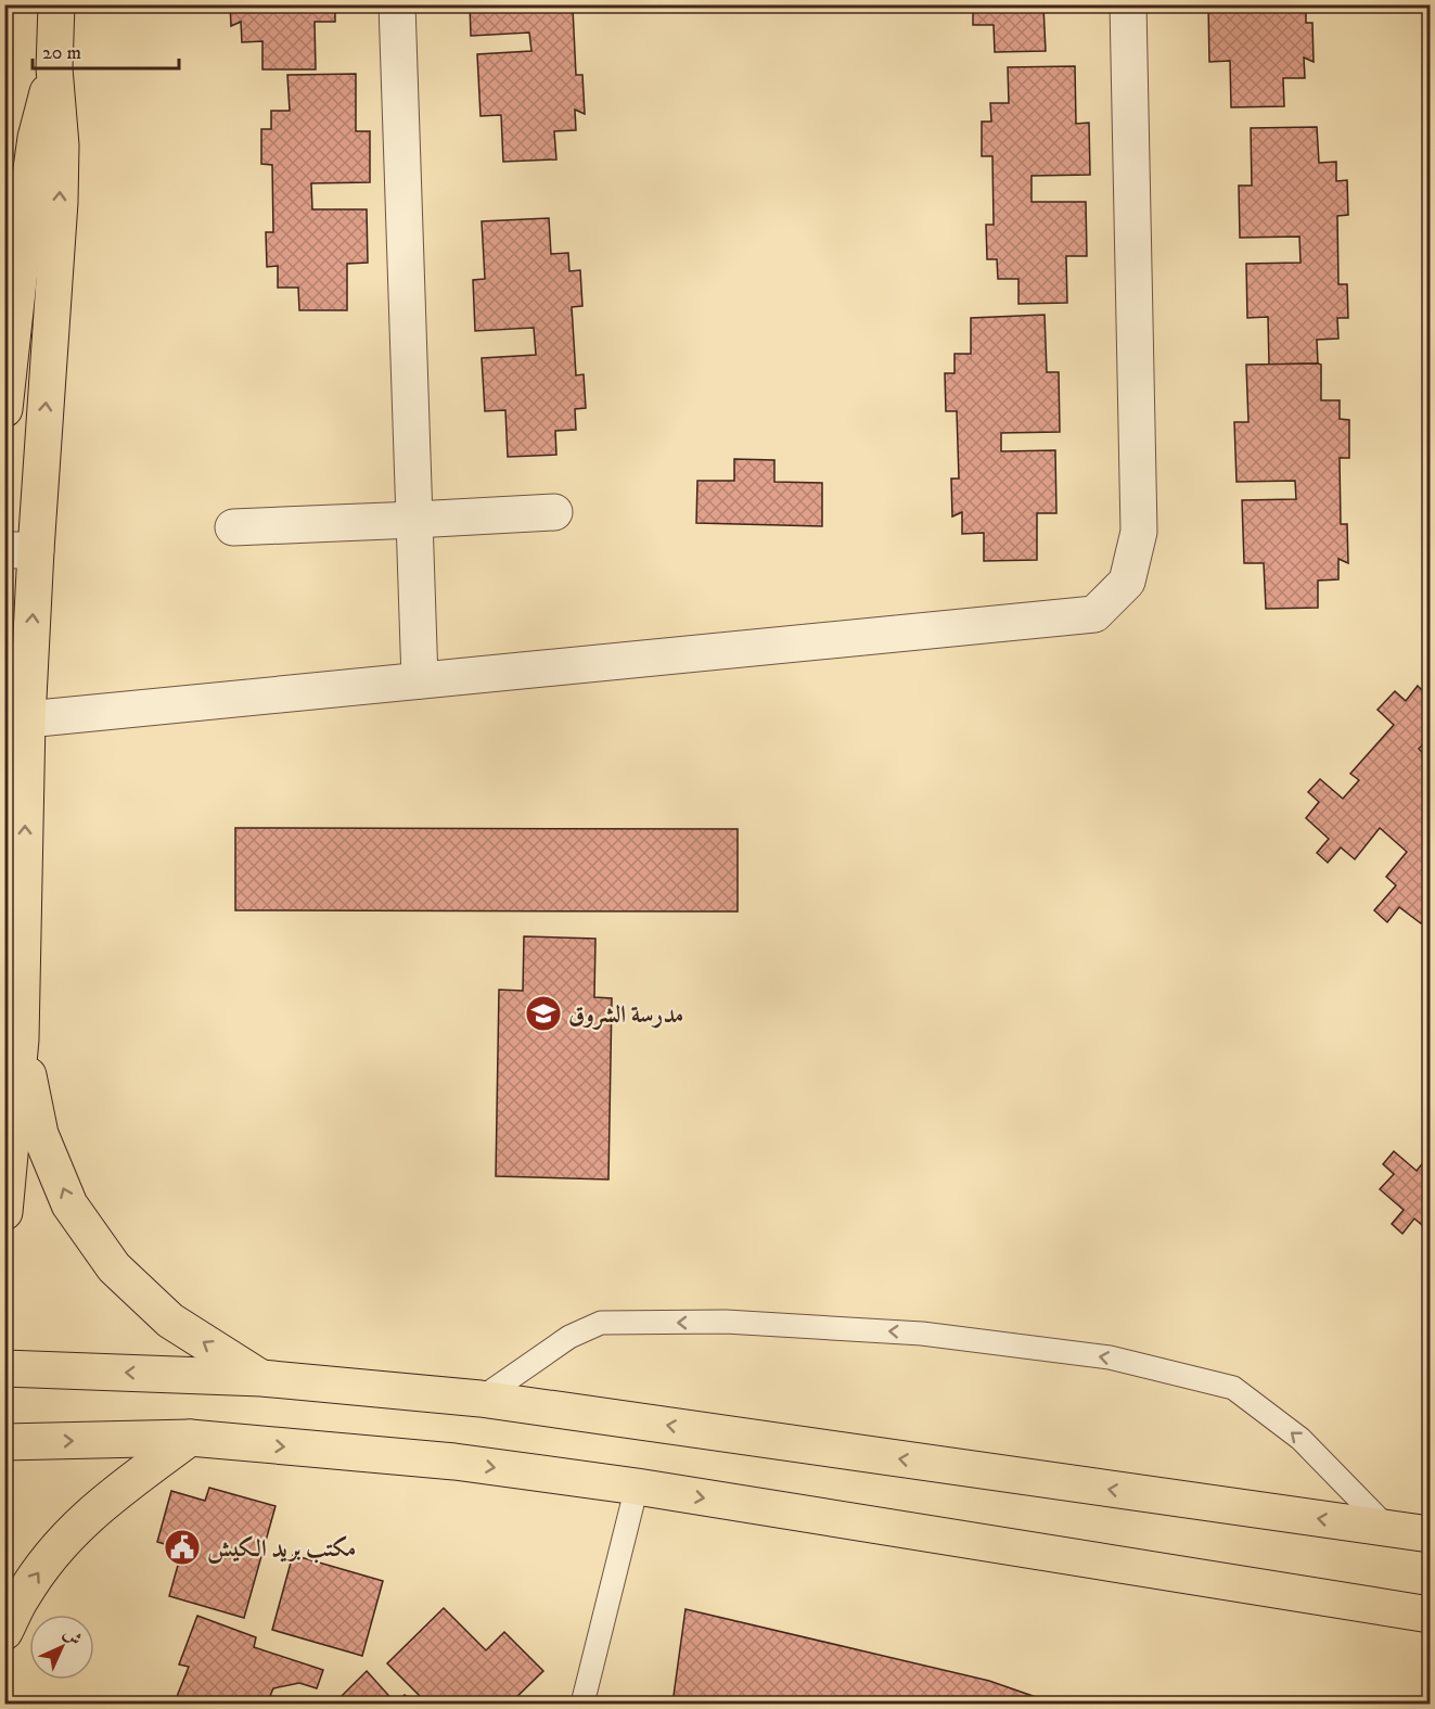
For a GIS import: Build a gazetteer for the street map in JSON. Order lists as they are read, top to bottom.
{
  "places": {
    "school or university": ["مدرسة الشروق"],
    "public building": ["مكتب بريد الكيش"]
  },
  "scale_bar": "20 m",
  "north": "top right"
}
